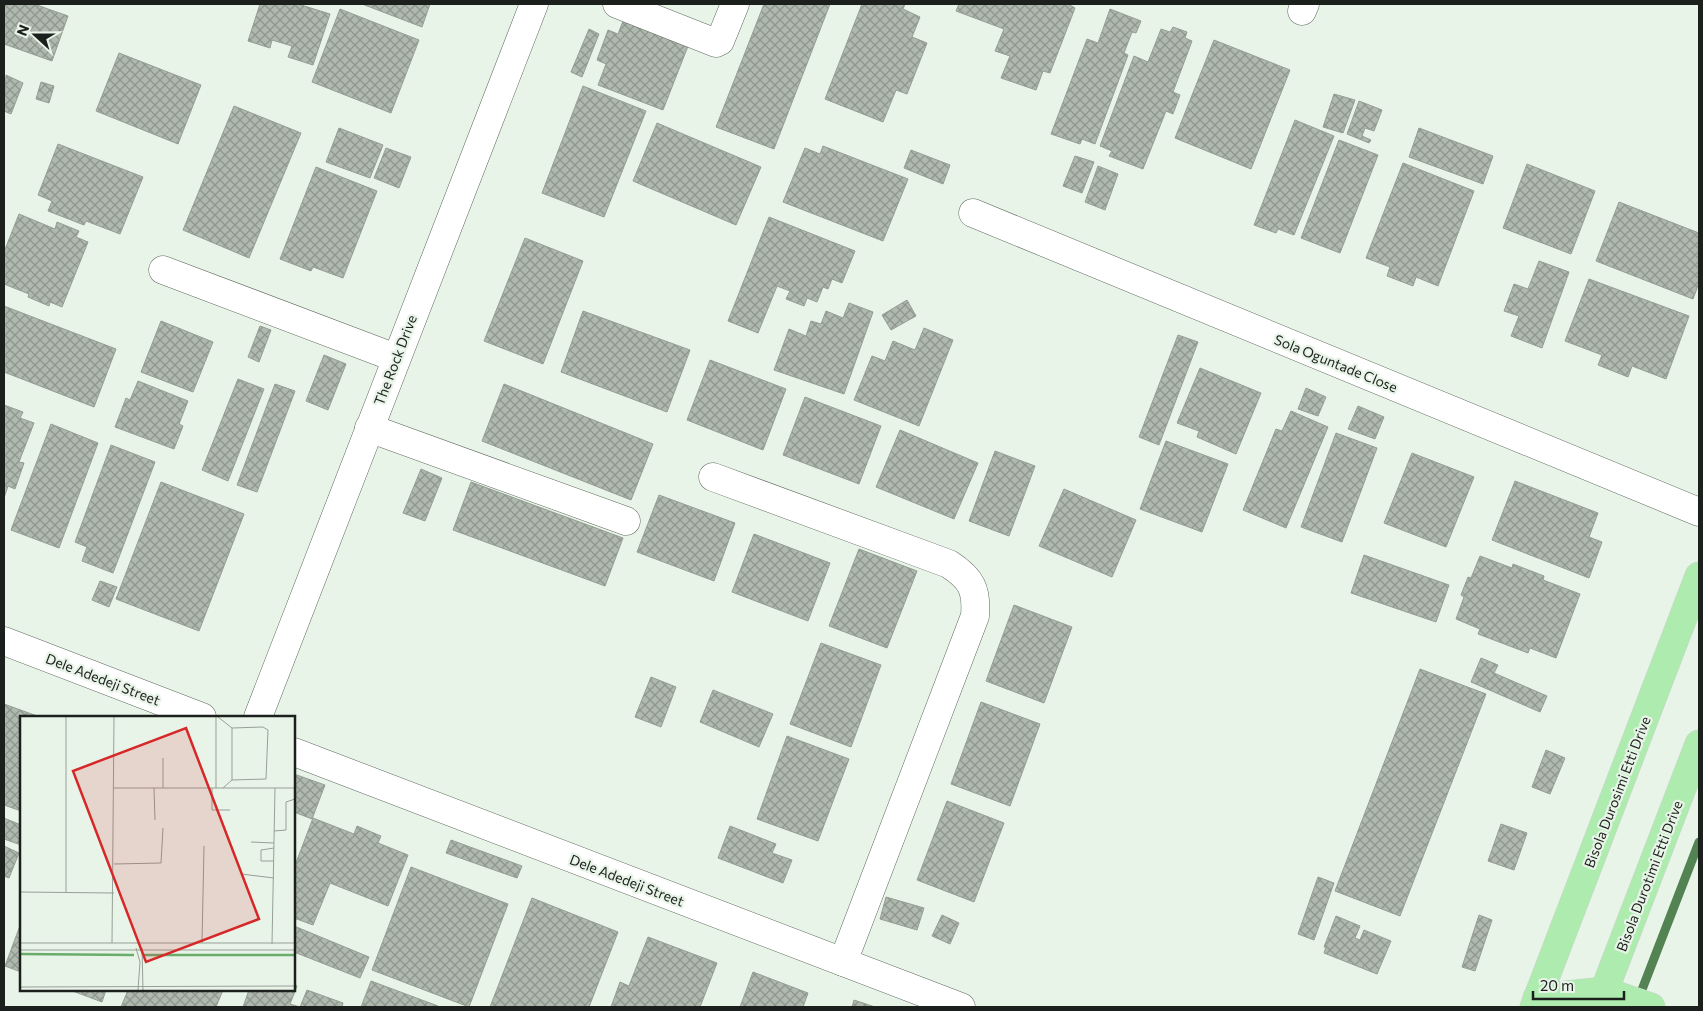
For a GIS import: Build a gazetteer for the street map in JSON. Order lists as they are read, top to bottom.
{
  "streets": {
    "main road": ["Bisola Durosimi Etti Drive", "Bisola Durotimi Etti Drive"],
    "street": ["The Rock Drive", "Sola Oguntade Close", "Dele Adedeji Street"]
  },
  "scale_bar": "20 m",
  "north": "left"
}
